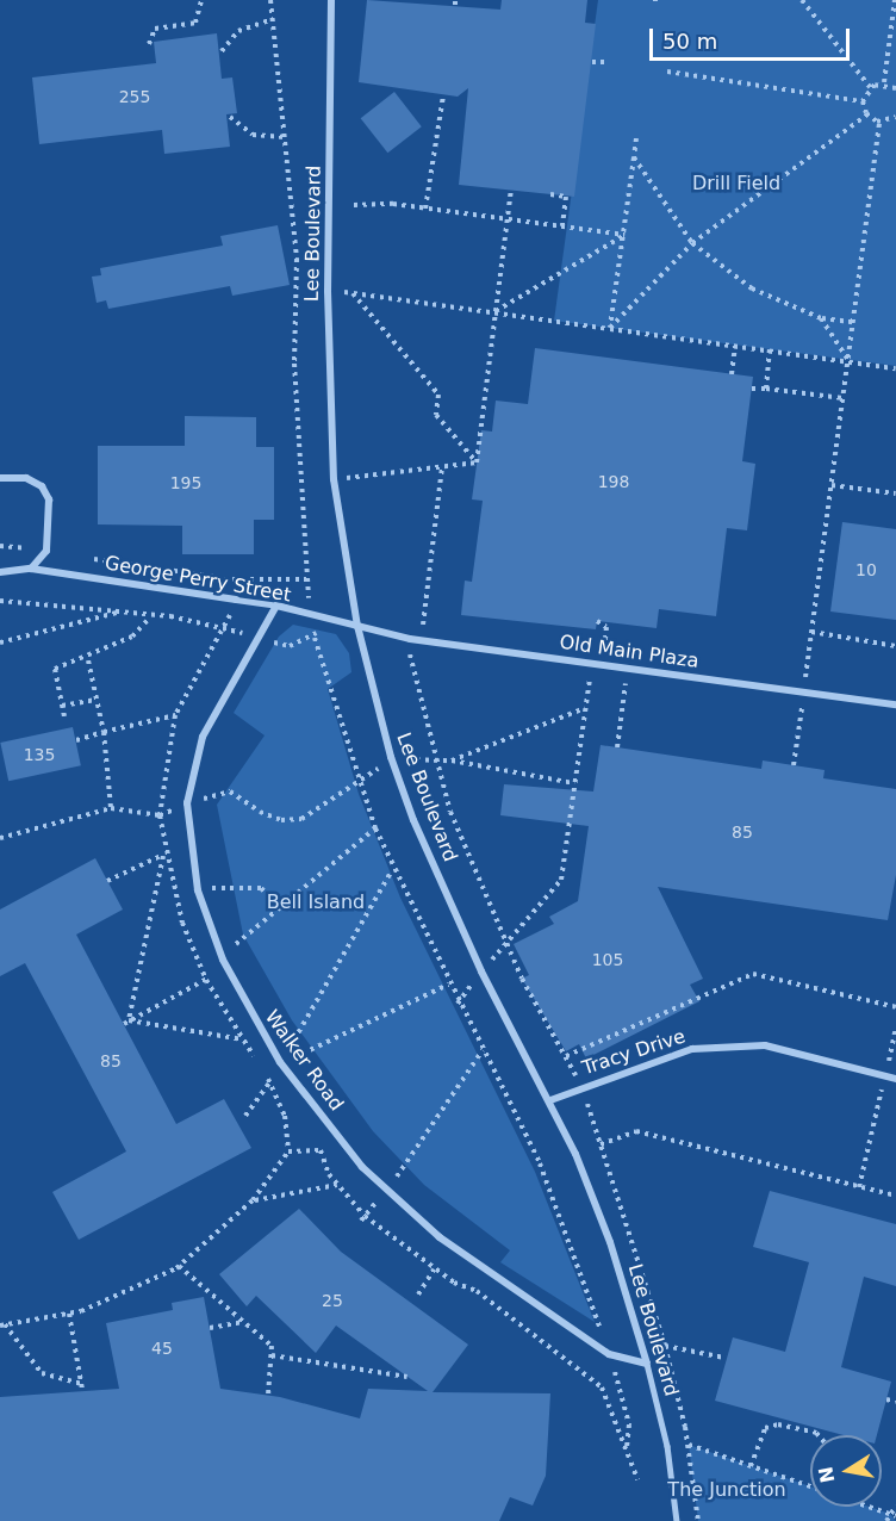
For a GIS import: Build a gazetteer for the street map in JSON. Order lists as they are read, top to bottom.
{
  "streets": {
    "street": [
      "Lee Boulevard",
      "George Perry Street",
      "Old Main Plaza",
      "Tracy Drive",
      "Walker Road"
    ]
  },
  "crossings": [
    ["Lee Boulevard", "George Perry Street"],
    ["Lee Boulevard", "Old Main Plaza"],
    ["Lee Boulevard", "Tracy Drive"],
    ["Lee Boulevard", "Walker Road"],
    ["George Perry Street", "Old Main Plaza"],
    ["George Perry Street", "Walker Road"]
  ],
  "parks": ["Drill Field", "Bell Island", "The Junction"],
  "house_numbers": [
    "255",
    "198",
    "195",
    "10",
    "135",
    "85",
    "105",
    "85",
    "25",
    "45"
  ],
  "scale_bar": "50 m",
  "north": "left"
}
